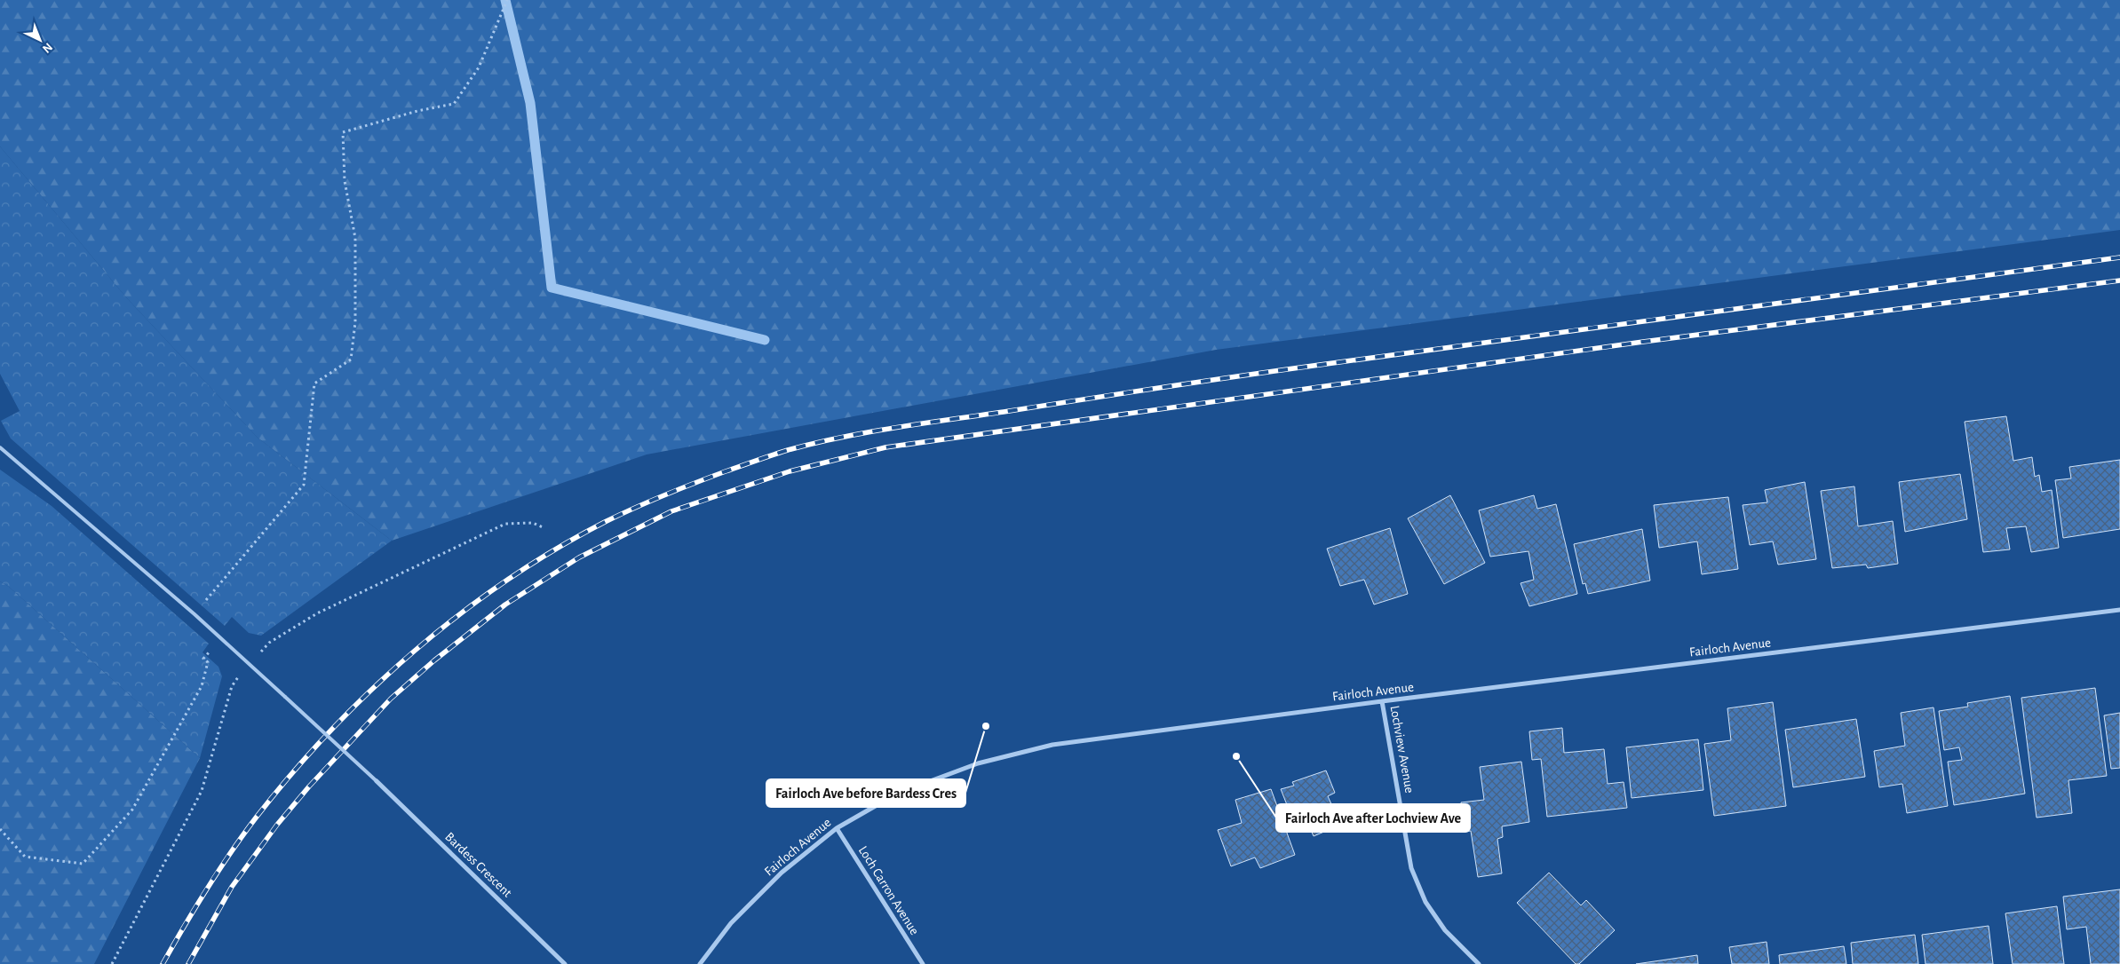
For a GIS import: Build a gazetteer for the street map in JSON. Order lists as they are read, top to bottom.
{
  "streets": {
    "street": [
      "Fairloch Avenue",
      "Lochview Avenue",
      "Bardess Crescent",
      "Loch Carron Avenue"
    ]
  },
  "crossings": [
    ["Fairloch Avenue", "Lochview Avenue"],
    ["Fairloch Avenue", "Loch Carron Avenue"]
  ],
  "places": ["Fairloch Ave before Bardess Cres", "Fairloch Ave after Lochview Ave"],
  "north": "bottom right"
}
